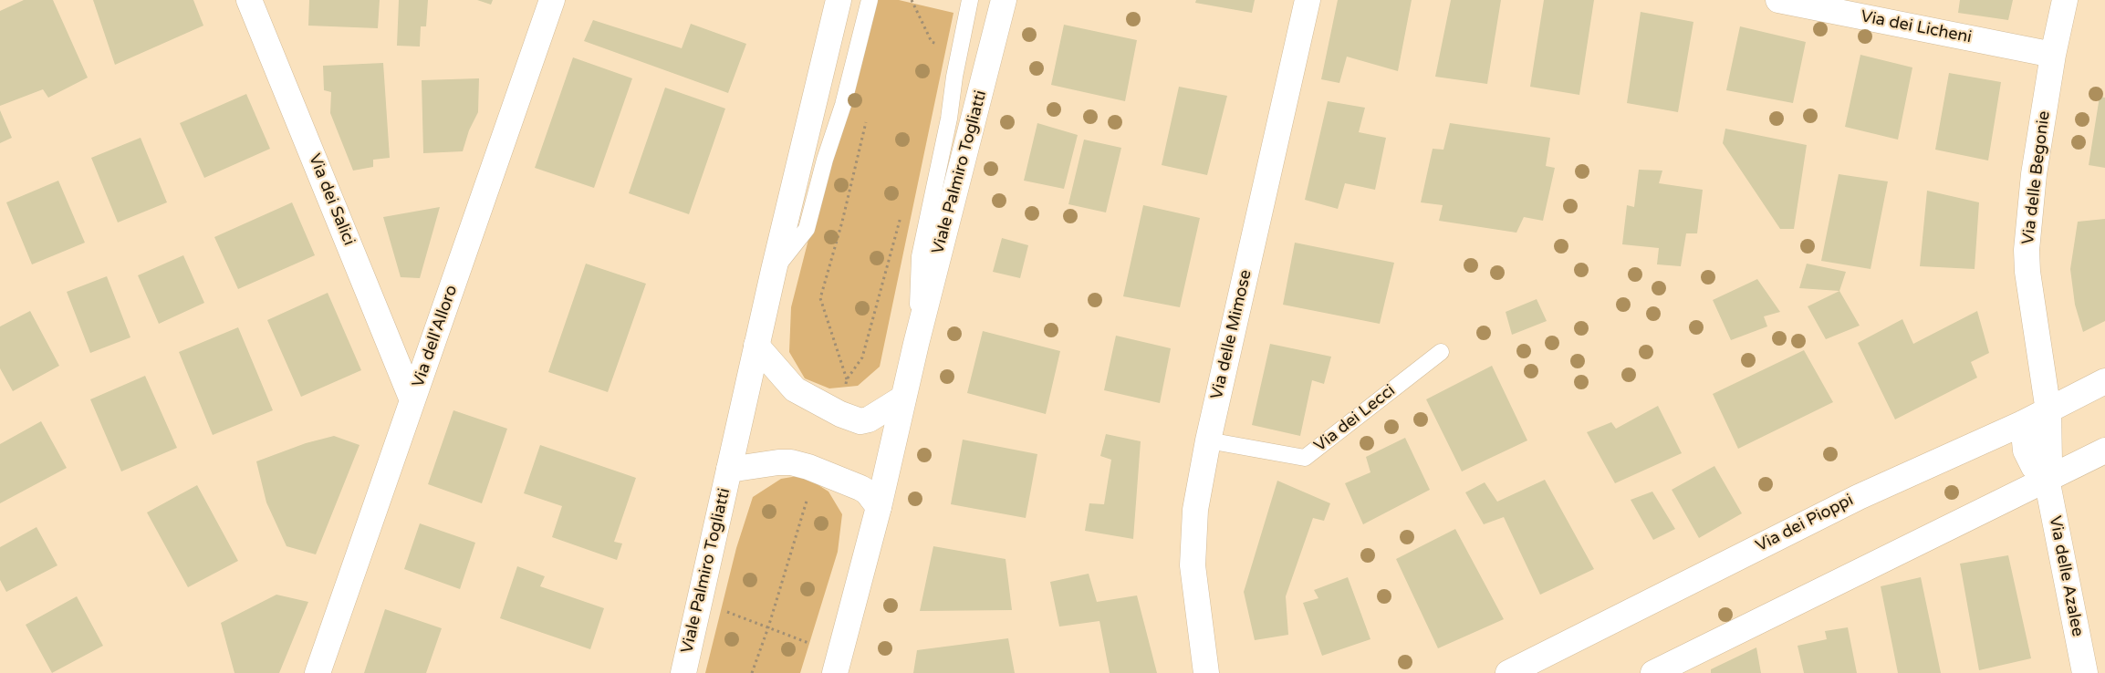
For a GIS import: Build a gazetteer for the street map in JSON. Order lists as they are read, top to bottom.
{
  "streets": {
    "street": [
      "Via dei Licheni",
      "Viale Palmiro Togliatti",
      "Via delle Begonie",
      "Via dei Salici",
      "Via delle Mimose",
      "Via dell'Alloro",
      "Via dei Pioppi",
      "Via delle Azalee"
    ],
    "lane": ["Via dei Lecci"]
  },
  "crossings": [
    ["Via dei Licheni", "Via delle Begonie"],
    ["Via delle Begonie", "Via dei Pioppi"],
    ["Via delle Begonie", "Via delle Azalee"],
    ["Via dei Salici", "Via dell'Alloro"],
    ["Via delle Mimose", "Via dei Lecci"]
  ]
}
